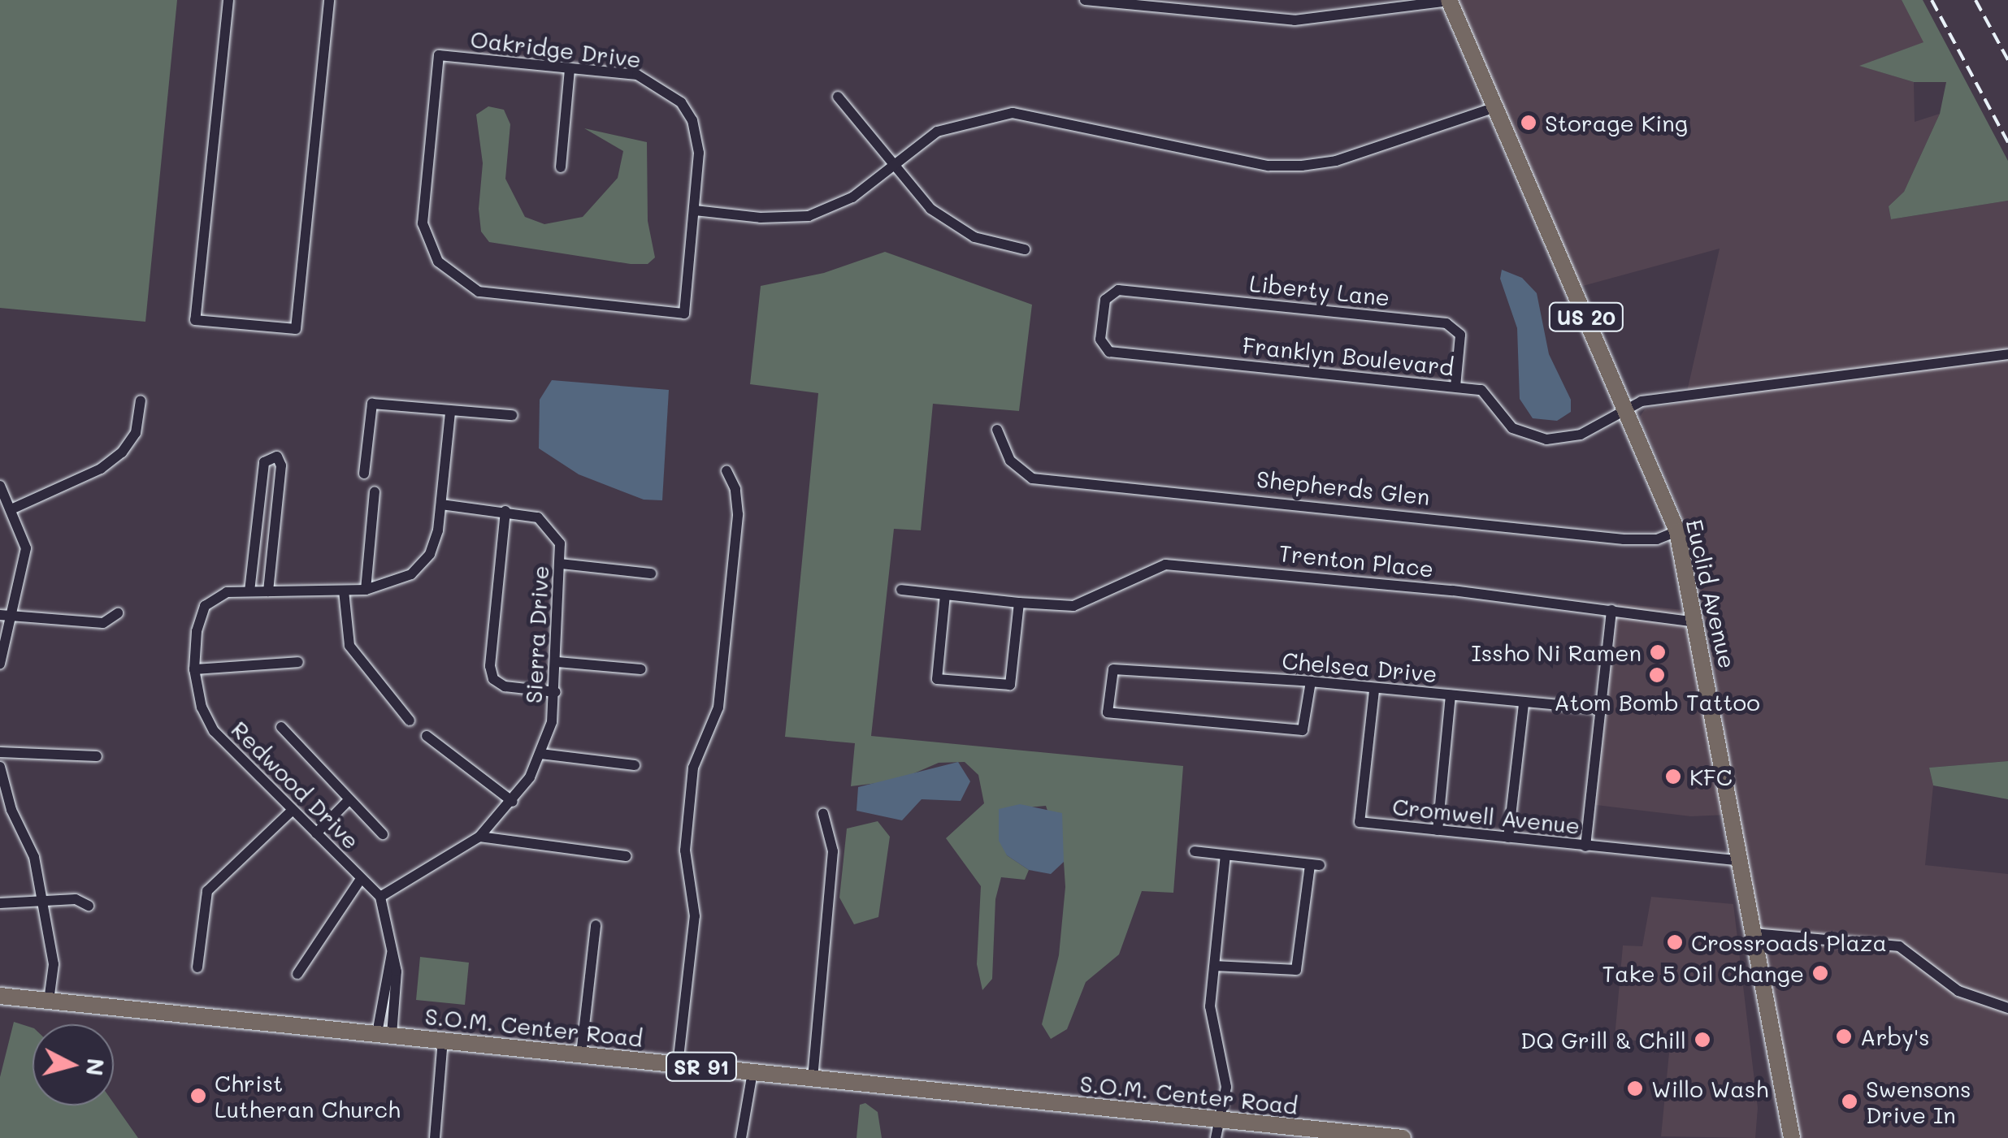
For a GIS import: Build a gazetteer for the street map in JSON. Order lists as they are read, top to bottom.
{
  "streets": {
    "main road": [
      "US 20",
      "Euclid Avenue",
      "S.O.M. Center Road",
      "SR 91"
    ],
    "street": [
      "Oakridge Drive",
      "Liberty Lane",
      "Franklyn Boulevard",
      "Shepherds Glen",
      "Trenton Place",
      "Sierra Drive",
      "Chelsea Drive",
      "Redwood Drive",
      "Cromwell Avenue"
    ]
  },
  "crossings": [
    ["Liberty Lane", "Franklyn Boulevard"],
    ["Franklyn Boulevard", "Euclid Avenue"],
    ["Shepherds Glen", "Euclid Avenue"],
    ["Trenton Place", "Euclid Avenue"],
    ["Euclid Avenue", "Cromwell Avenue"],
    ["Sierra Drive", "Redwood Drive"],
    ["Chelsea Drive", "Cromwell Avenue"]
  ],
  "places": [
    "Storage King",
    "Issho Ni Ramen",
    "Atom Bomb Tattoo",
    "KFC",
    "Crossroads Plaza",
    "Take 5 Oil Change",
    "Arby's",
    "DQ Grill & Chill",
    "Willo Wash",
    "Christ Lutheran Church",
    "Swensons Drive In"
  ],
  "north": "right"
}
